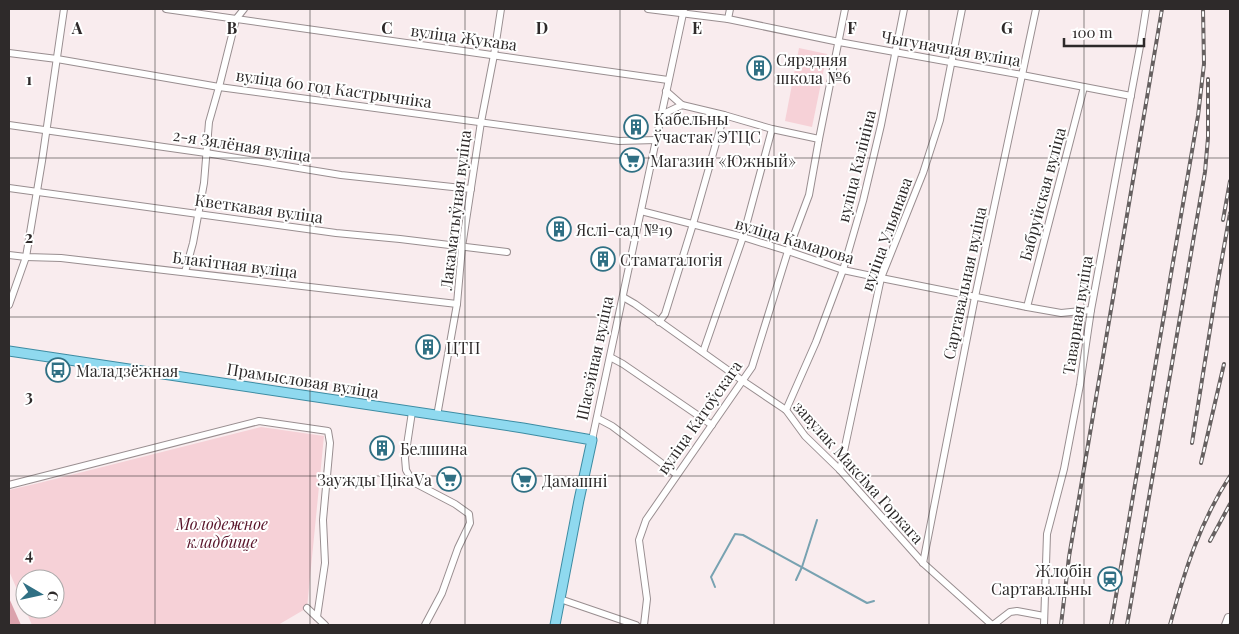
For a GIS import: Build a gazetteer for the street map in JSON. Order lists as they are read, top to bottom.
{
  "streets": {
    "main road": ["Шасэйная вуліца", "Прамысловая вуліца"],
    "street": [
      "вуліца Жукава",
      "Чыгуначная вуліца",
      "вуліца 60 год Кастрычніка",
      "2-я Зялёная вуліца",
      "вуліца Калініна",
      "Бабруйская вуліца",
      "Кветкавая вуліца",
      "Лакаматыўная вуліца",
      "вуліца Ульянава",
      "вуліца Камарова",
      "Блакітная вуліца",
      "Сартавальная вуліца",
      "Таварная вуліца",
      "вуліца Катоўскага",
      "завулак Максіма Горкага"
    ]
  },
  "crossings": [
    ["вуліца Жукава", "Лакаматыўная вуліца"],
    ["вуліца Жукава", "Шасэйная вуліца"],
    ["Чыгуначная вуліца", "вуліца Калініна"],
    ["Чыгуначная вуліца", "Бабруйская вуліца"],
    ["Чыгуначная вуліца", "вуліца Ульянава"],
    ["Чыгуначная вуліца", "Сартавальная вуліца"],
    ["Чыгуначная вуліца", "Таварная вуліца"],
    ["Чыгуначная вуліца", "Шасэйная вуліца"],
    ["Чыгуначная вуліца", "вуліца Катоўскага"],
    ["вуліца 60 год Кастрычніка", "Лакаматыўная вуліца"],
    ["вуліца 60 год Кастрычніка", "Шасэйная вуліца"],
    ["2-я Зялёная вуліца", "Лакаматыўная вуліца"],
    ["вуліца Калініна", "вуліца Камарова"],
    ["вуліца Калініна", "завулак Максіма Горкага"],
    ["Бабруйская вуліца", "вуліца Камарова"],
    ["Кветкавая вуліца", "Лакаматыўная вуліца"],
    ["Лакаматыўная вуліца", "Блакітная вуліца"],
    ["Лакаматыўная вуліца", "Прамысловая вуліца"],
    ["вуліца Ульянава", "вуліца Камарова"],
    ["вуліца Ульянава", "завулак Максіма Горкага"],
    ["вуліца Камарова", "Сартавальная вуліца"],
    ["вуліца Камарова", "Таварная вуліца"],
    ["вуліца Камарова", "Шасэйная вуліца"],
    ["вуліца Камарова", "вуліца Катоўскага"],
    ["Сартавальная вуліца", "завулак Максіма Горкага"],
    ["Шасэйная вуліца", "Прамысловая вуліца"],
    ["Шасэйная вуліца", "завулак Максіма Горкага"],
    ["вуліца Катоўскага", "завулак Максіма Горкага"]
  ],
  "parks": ["Молодежное кладбище"],
  "places": {
    "building": [
      "Сярэдняя школа №6",
      "Кабельны ўчастак ЭТЦС",
      "Яслі-сад №19",
      "Стаматалогія",
      "ЦТП",
      "Белшина"
    ],
    "supermarket": ["Магазин «Южный»", "Заужды ЦікаVа", "Дамашні"],
    "bus stop": ["Маладзёжная"],
    "station": ["Жлобін Сартавальны"]
  },
  "scale_bar": "100 m",
  "north": "right",
  "grid": {
    "columns": [
      "A",
      "B",
      "C",
      "D",
      "E",
      "F",
      "G"
    ],
    "rows": [
      "1",
      "2",
      "3",
      "4"
    ]
  }
}
